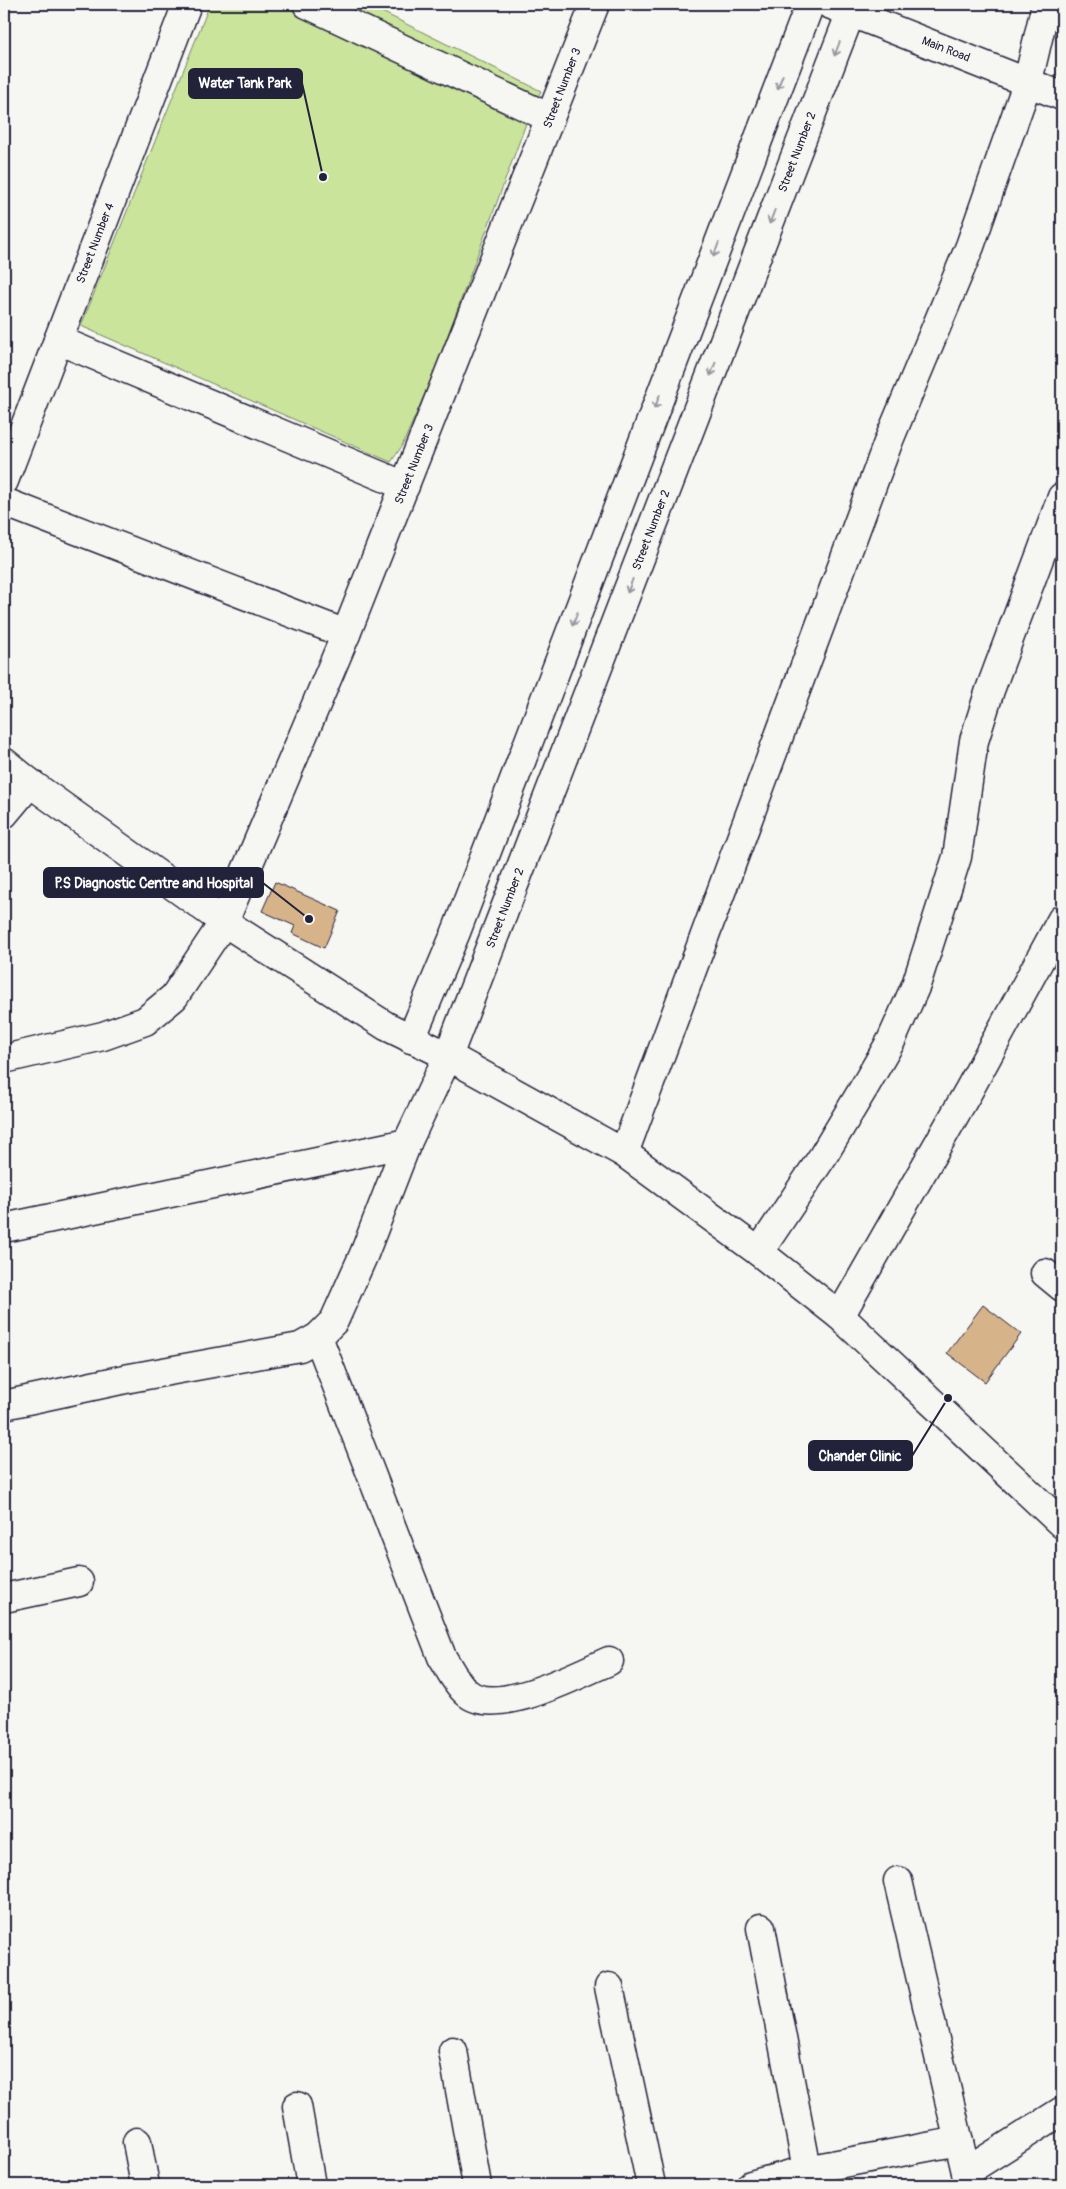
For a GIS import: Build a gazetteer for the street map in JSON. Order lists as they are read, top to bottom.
{
  "streets": {
    "street": [
      "Main Road",
      "Street Number 3",
      "Street Number 2",
      "Street Number 4"
    ]
  },
  "crossings": [
    ["Main Road", "Street Number 2"]
  ],
  "places": ["Water Tank Park", "P.S Diagnostic Centre and Hospital", "Chander Clinic"]
}
